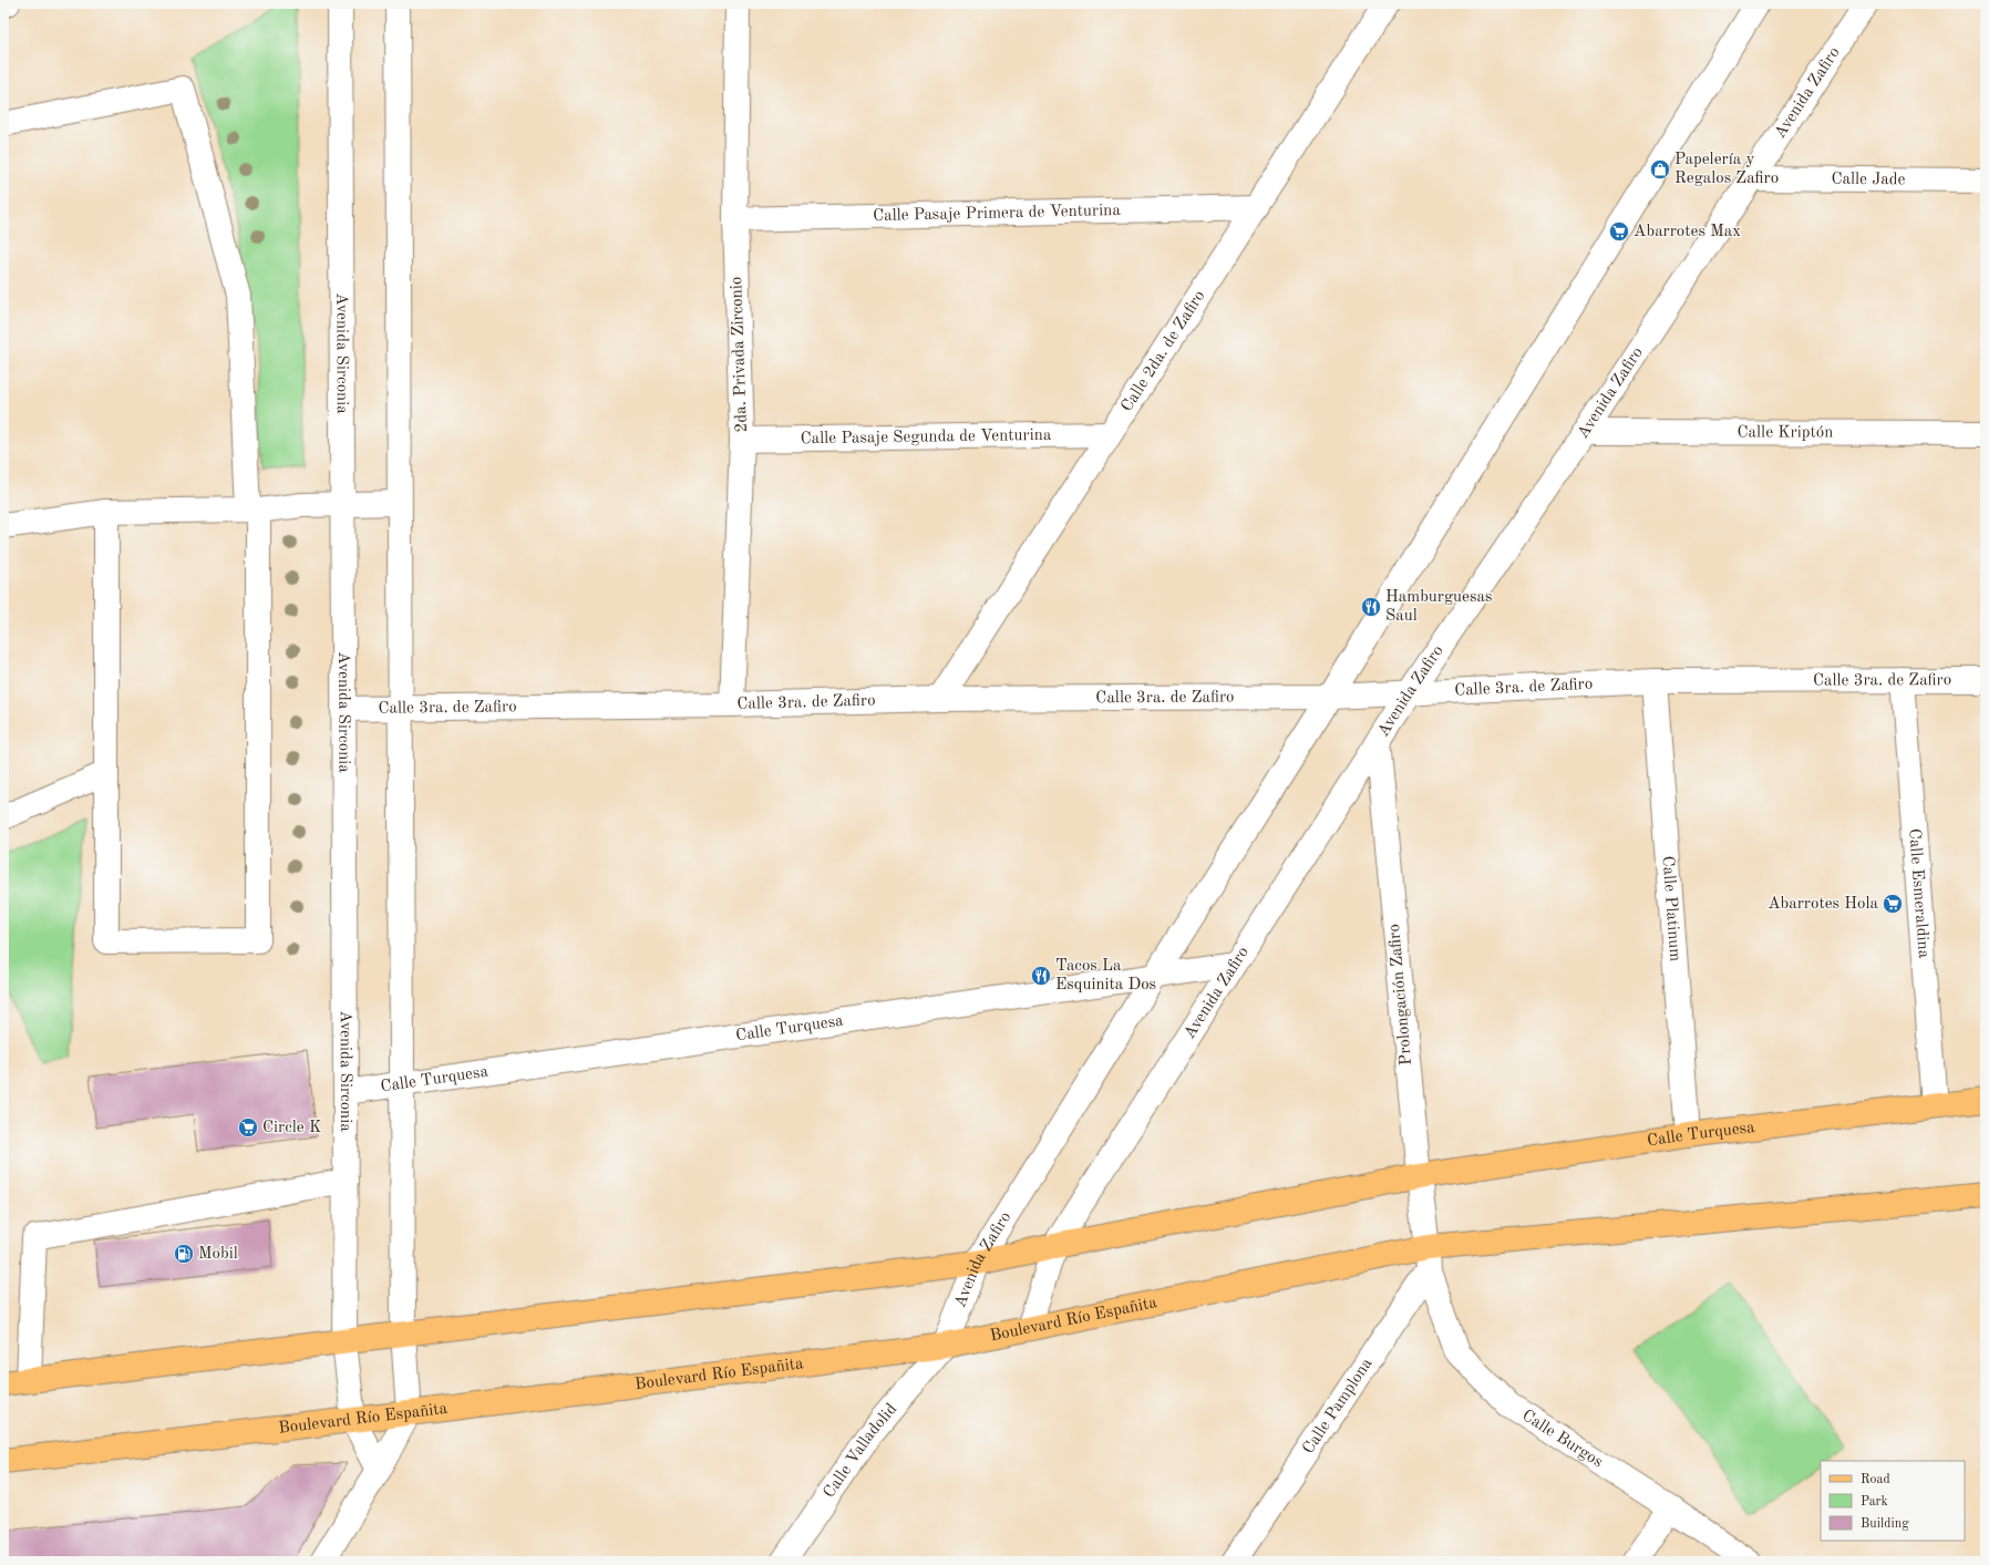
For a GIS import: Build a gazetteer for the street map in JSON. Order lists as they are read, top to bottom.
{
  "streets": {
    "main road": ["Calle Turquesa", "Boulevard Río Españita"],
    "street": [
      "Avenida Zafiro",
      "Calle Jade",
      "Calle Pasaje Primera de Venturina",
      "Calle 2da. de Zafiro",
      "Avenida Sirconia",
      "2da. Privada Zirconio",
      "Calle Kriptón",
      "Calle Pasaje Segunda de Venturina",
      "Calle 3ra. de Zafiro",
      "Calle Esmeraldina",
      "Calle Platinum",
      "Prolongación Zafiro",
      "Calle Pamplona",
      "Calle Burgos",
      "Calle Valladolid"
    ]
  },
  "crossings": [
    ["Avenida Zafiro", "Calle Jade"],
    ["Avenida Zafiro", "Calle Kriptón"],
    ["Avenida Zafiro", "Calle 3ra. de Zafiro"],
    ["Avenida Zafiro", "Prolongación Zafiro"],
    ["Avenida Zafiro", "Calle Turquesa"],
    ["Avenida Zafiro", "Boulevard Río Españita"],
    ["Avenida Zafiro", "Calle Valladolid"],
    ["Calle Pasaje Primera de Venturina", "Calle 2da. de Zafiro"],
    ["Calle Pasaje Primera de Venturina", "2da. Privada Zirconio"],
    ["Calle 2da. de Zafiro", "Calle Pasaje Segunda de Venturina"],
    ["Calle 2da. de Zafiro", "Calle 3ra. de Zafiro"],
    ["Avenida Sirconia", "Calle 3ra. de Zafiro"],
    ["Avenida Sirconia", "Calle Turquesa"],
    ["Avenida Sirconia", "Boulevard Río Españita"],
    ["2da. Privada Zirconio", "Calle Pasaje Segunda de Venturina"],
    ["2da. Privada Zirconio", "Calle 3ra. de Zafiro"],
    ["Calle 3ra. de Zafiro", "Calle Esmeraldina"],
    ["Calle 3ra. de Zafiro", "Calle Platinum"],
    ["Calle Esmeraldina", "Calle Turquesa"],
    ["Calle Platinum", "Calle Turquesa"],
    ["Prolongación Zafiro", "Calle Turquesa"],
    ["Prolongación Zafiro", "Boulevard Río Españita"],
    ["Boulevard Río Españita", "Calle Valladolid"],
    ["Calle Pamplona", "Calle Burgos"]
  ],
  "places": {
    "shop": ["Papelería y Regalos Zafiro"],
    "supermarket": ["Abarrotes Max", "Abarrotes Hola", "Circle K"],
    "restaurant": ["Hamburguesas Saul", "Tacos La Esquinita Dos"],
    "fuel station": ["Mobil"]
  },
  "legend": ["Road", "Park", "Building"]
}
